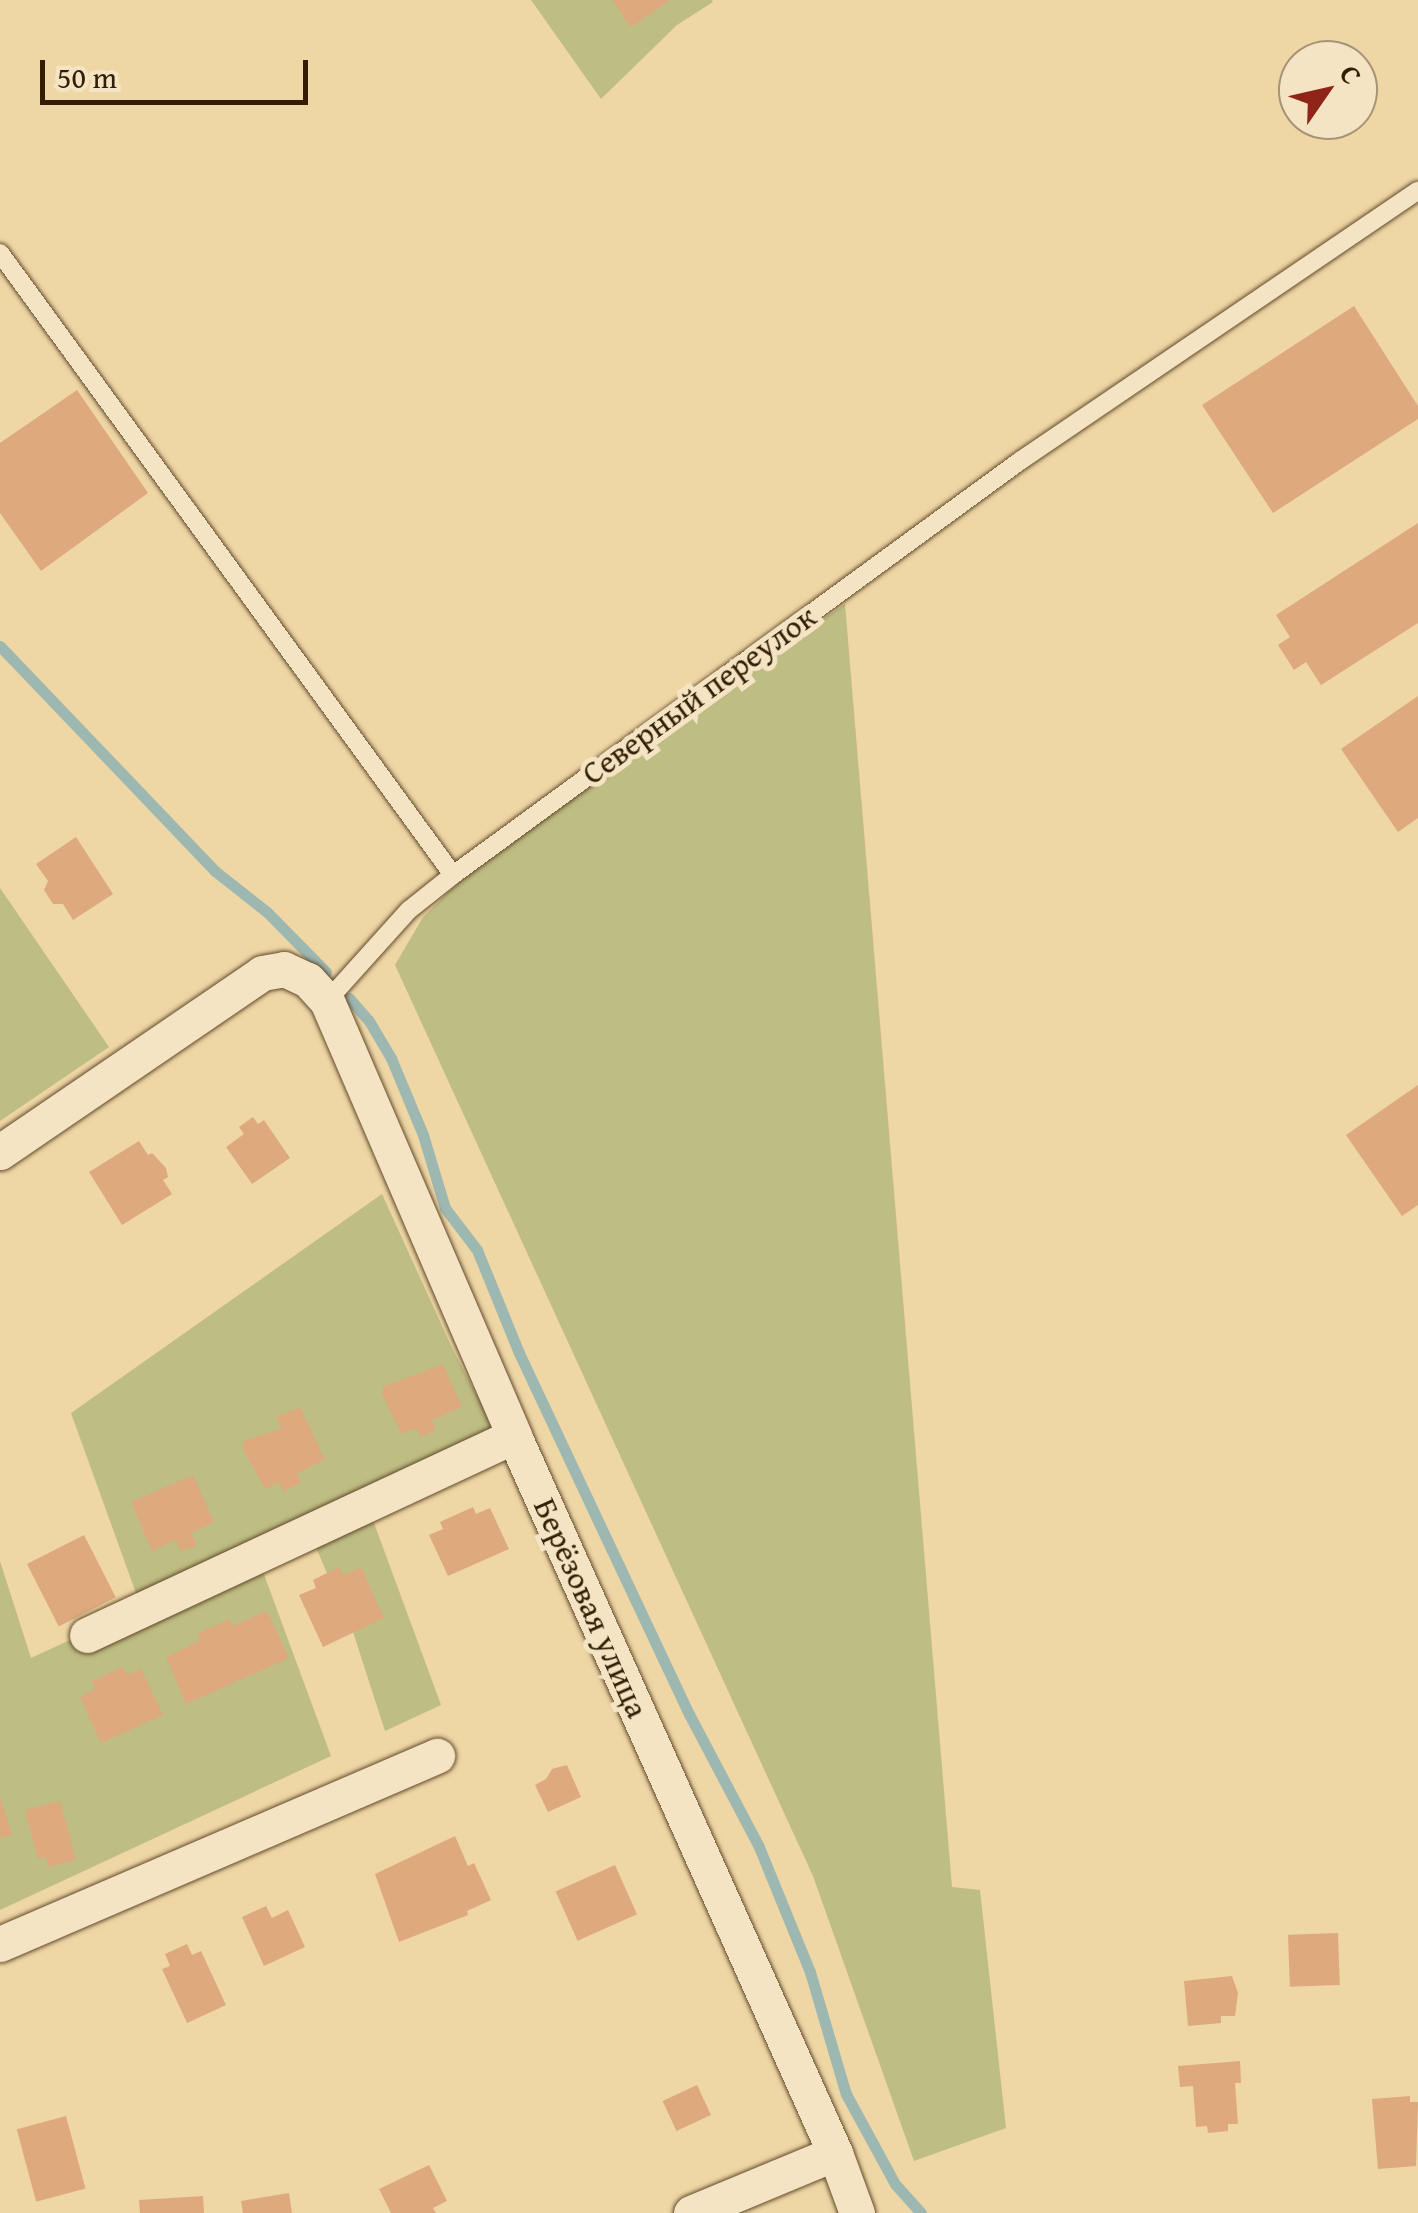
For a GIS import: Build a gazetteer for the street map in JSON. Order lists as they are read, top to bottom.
{
  "streets": {
    "street": ["Берёзовая улица"],
    "lane": ["Северный переулок"]
  },
  "crossings": [
    ["Северный переулок", "Берёзовая улица"]
  ],
  "scale_bar": "50 m",
  "north": "top right"
}
